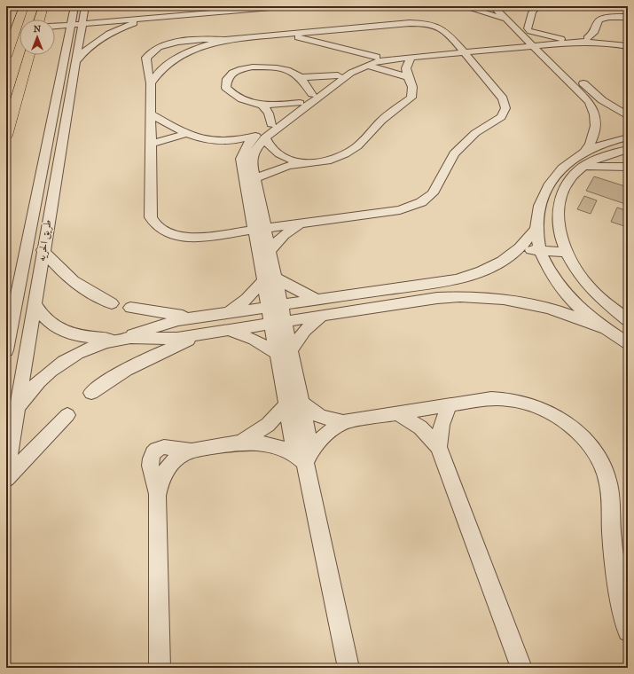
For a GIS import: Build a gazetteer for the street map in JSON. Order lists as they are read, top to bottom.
{
  "streets": {
    "street": ["طريق الحريه"]
  },
  "north": "top"
}
